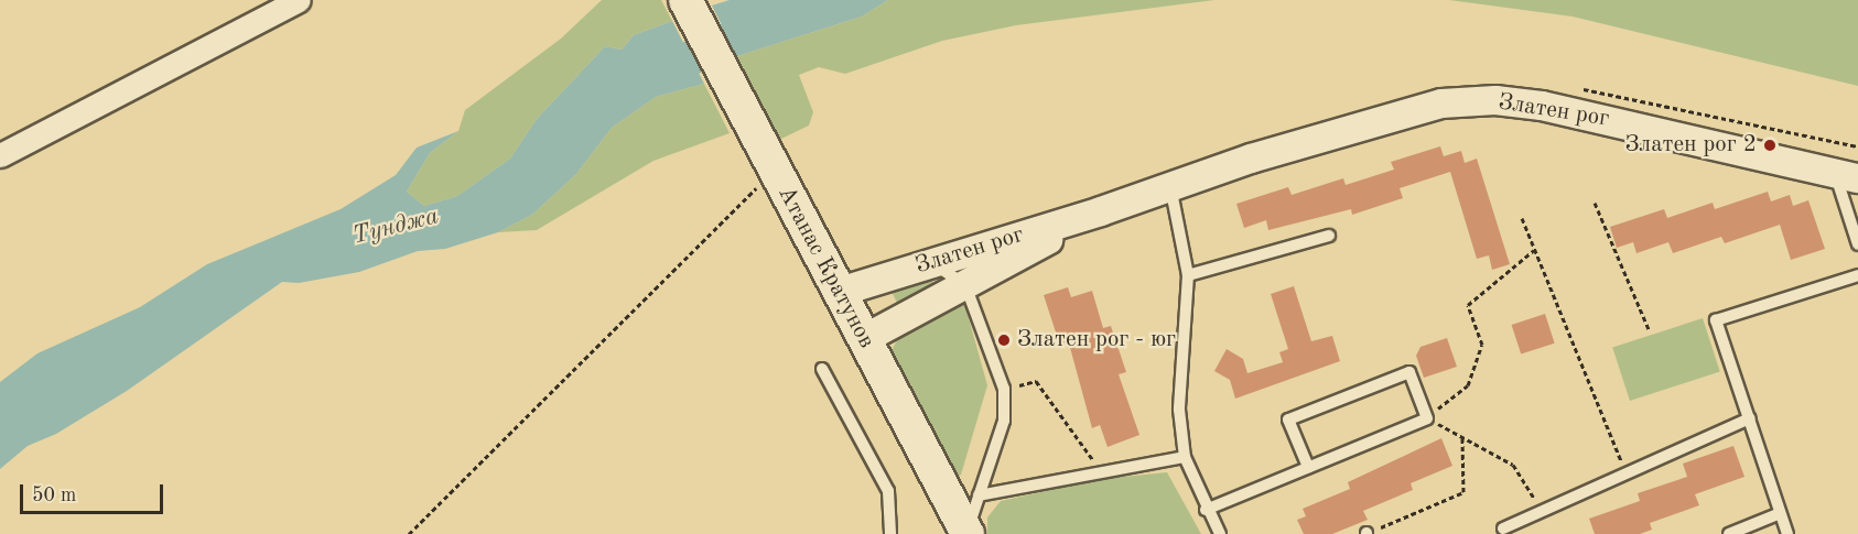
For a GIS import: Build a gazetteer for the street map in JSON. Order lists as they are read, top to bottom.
{
  "streets": {
    "main road": ["Атанас Кратунов"],
    "street": ["Златен рог"]
  },
  "crossings": [
    ["Златен рог", "Атанас Кратунов"]
  ],
  "water": ["Тунджа"],
  "places": ["Златен рог 2", "Златен рог - юг"],
  "scale_bar": "50 m"
}
